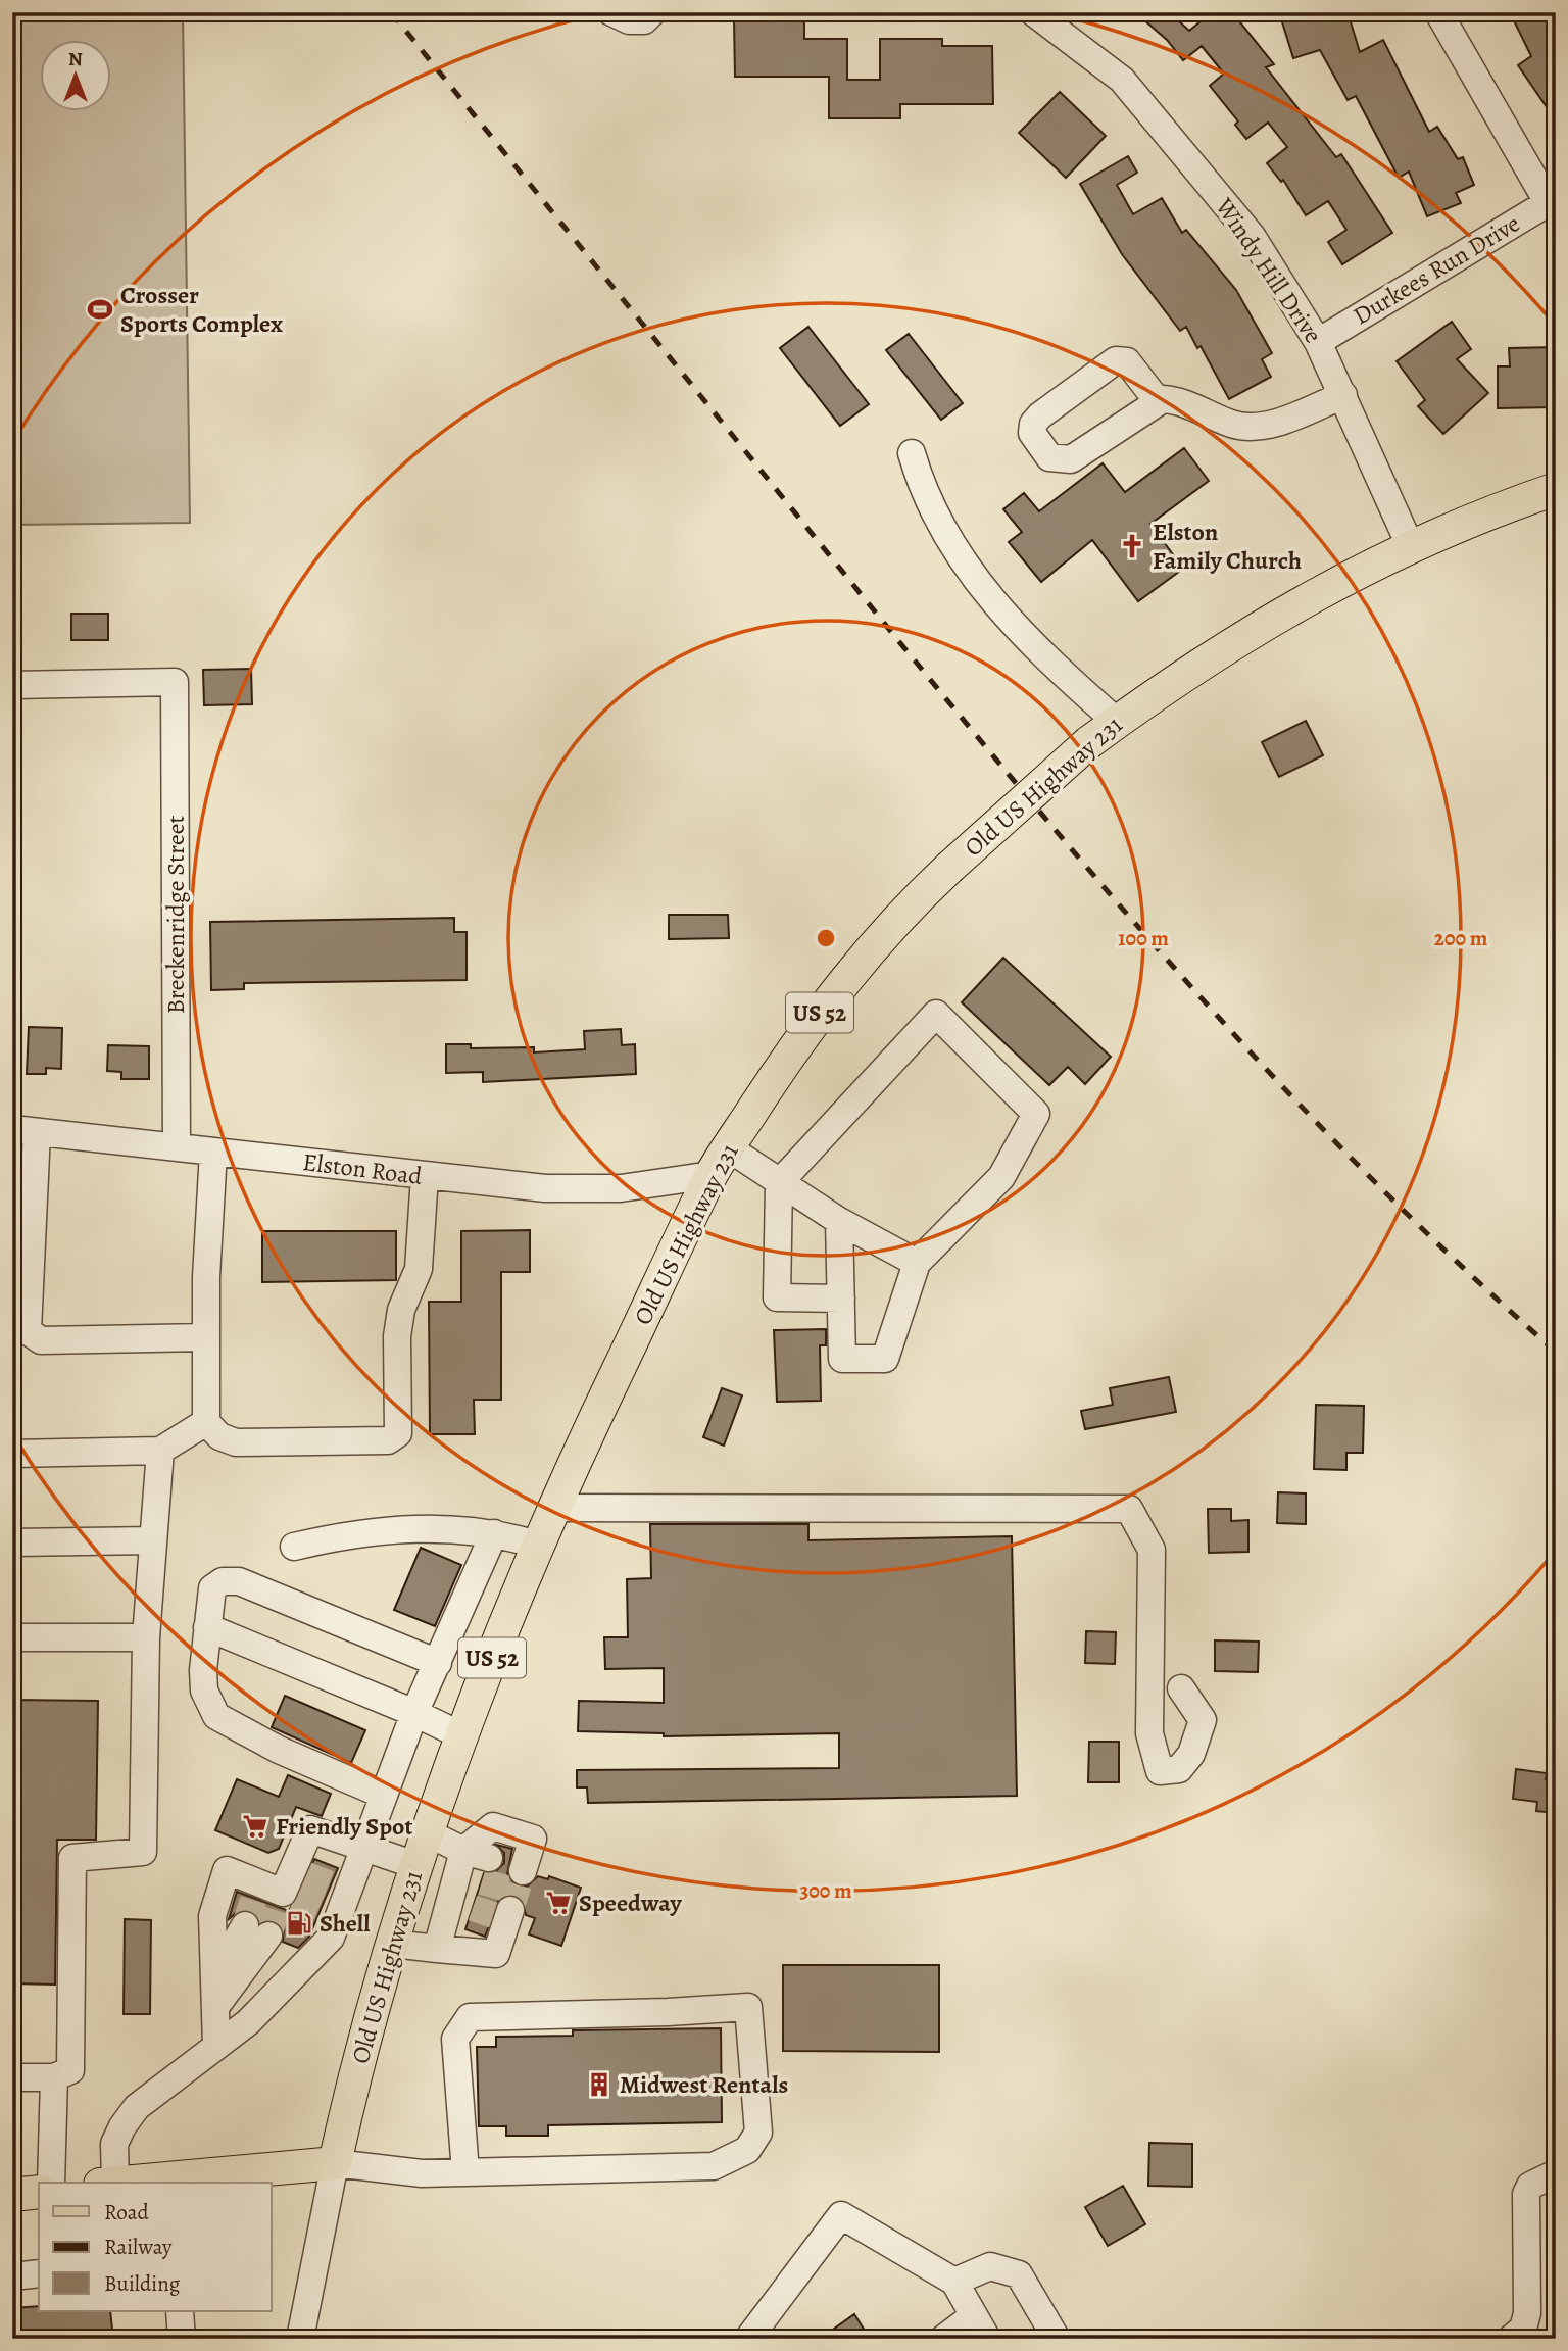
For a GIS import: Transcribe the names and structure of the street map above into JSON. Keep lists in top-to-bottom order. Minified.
{"streets":{"main road":["Old US Highway 231","US 52"],"street":["Durkees Run Drive","Windy Hill Drive","Breckenridge Street","Elston Road"]},"crossings":[["Durkees Run Drive","Windy Hill Drive"],["Windy Hill Drive","Old US Highway 231"],["Old US Highway 231","Elston Road"],["Breckenridge Street","Elston Road"]],"places":{"sports":["Crosser Sports Complex"],"church":["Elston Family Church"],"supermarket":["Friendly Spot","Speedway"],"fuel station":["Shell"],"building":["Midwest Rentals"]},"legend":["Road","Railway","Building"],"north":"top","rings":["100 m","200 m","300 m"]}
